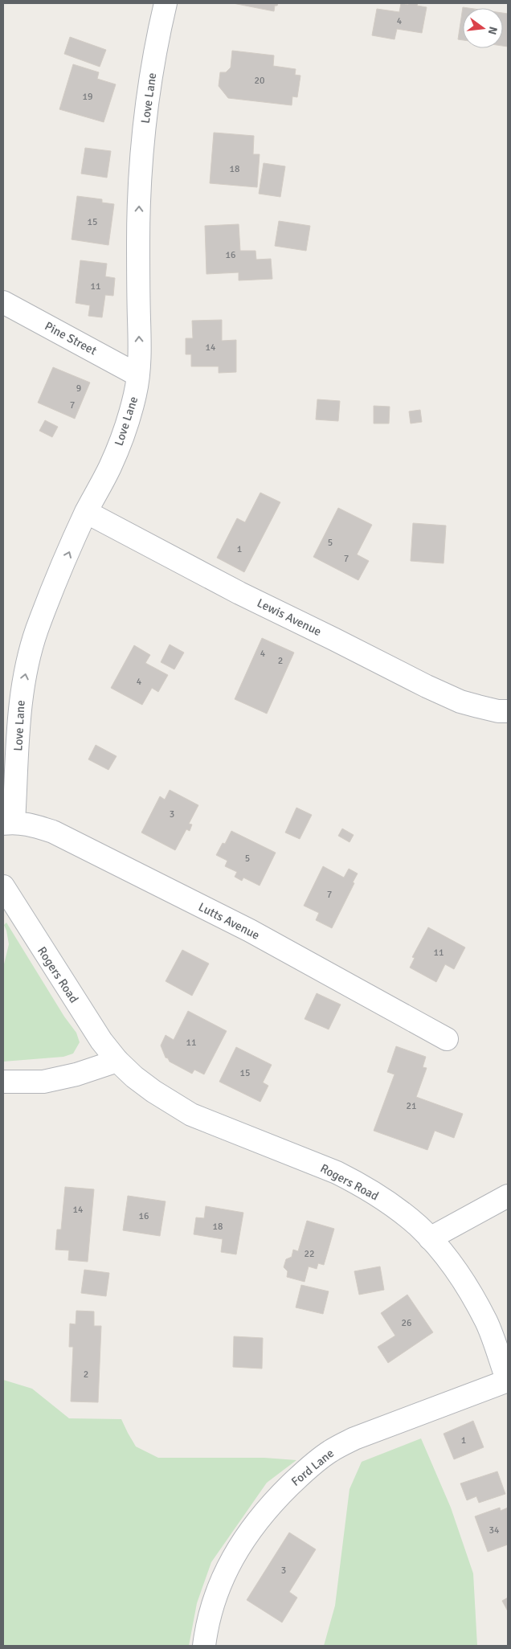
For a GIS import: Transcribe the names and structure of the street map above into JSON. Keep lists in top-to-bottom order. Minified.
{"streets":{"street":["Love Lane","Pine Street","Lewis Avenue","Lutts Avenue","Rogers Road","Ford Lane"]},"crossings":[["Love Lane","Pine Street"],["Love Lane","Lewis Avenue"],["Love Lane","Lutts Avenue"],["Rogers Road","Ford Lane"]],"one_way":["Love Lane"],"house_numbers":["4","20","19","18","15","16","11","14","9","7","5","1","7","4","2","4","3","5","7","11","11","15","21","14","16","18","22","26","2","1","34","3"],"north":"right"}
